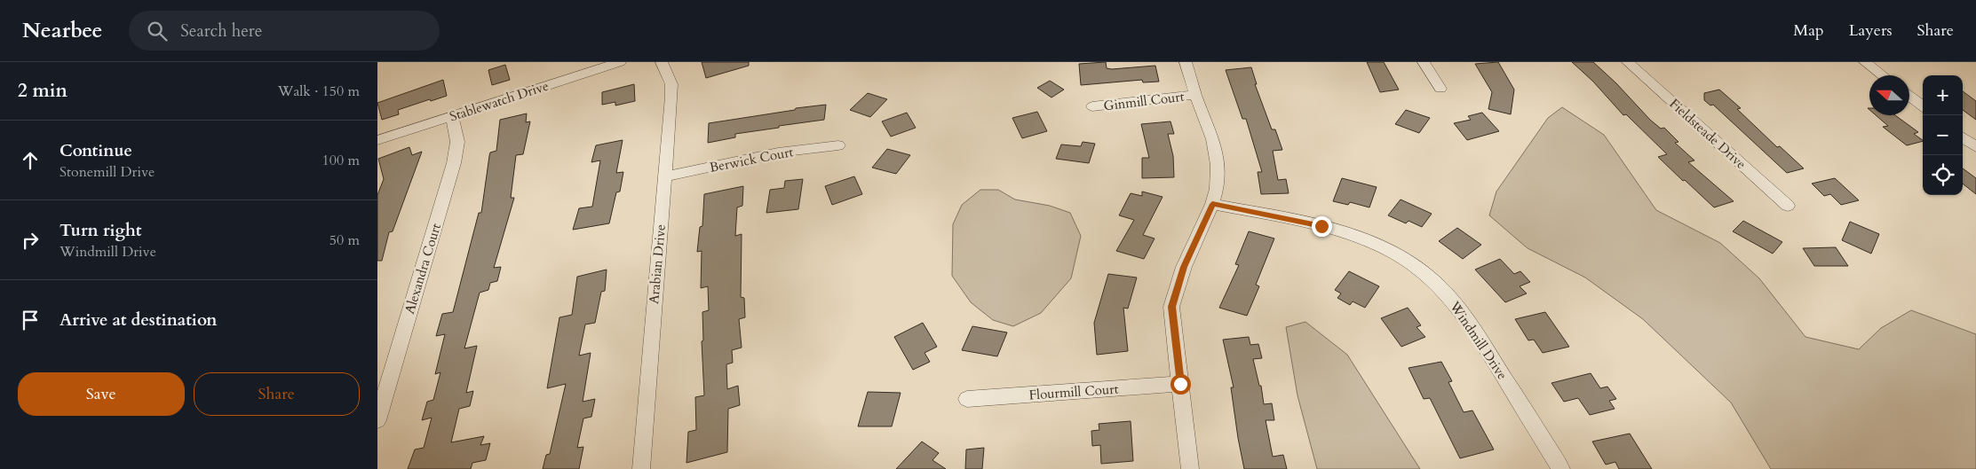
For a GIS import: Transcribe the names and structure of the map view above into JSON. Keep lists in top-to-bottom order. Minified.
{"streets":{"street":["Stablewatch Drive","Ginmill Court","Fieldsteade Drive","Berwick Court","Arabian Drive","Alexandra Court","Windmill Drive","Flourmill Court"]},"crossings":[["Stablewatch Drive","Alexandra Court"],["Berwick Court","Arabian Drive"]],"north":"left","page":{"header":"Nearbee","search":"Search here","nav":["Map","Layers","Share"],"heading":["2 min","Walk · 150 m"],"map_buttons":["+","−"],"list":[["Continue","Stonemill Drive","100 m"],["Turn right","Windmill Drive","50 m"],"Arrive at destination"],"buttons":["Save","Share"]}}
